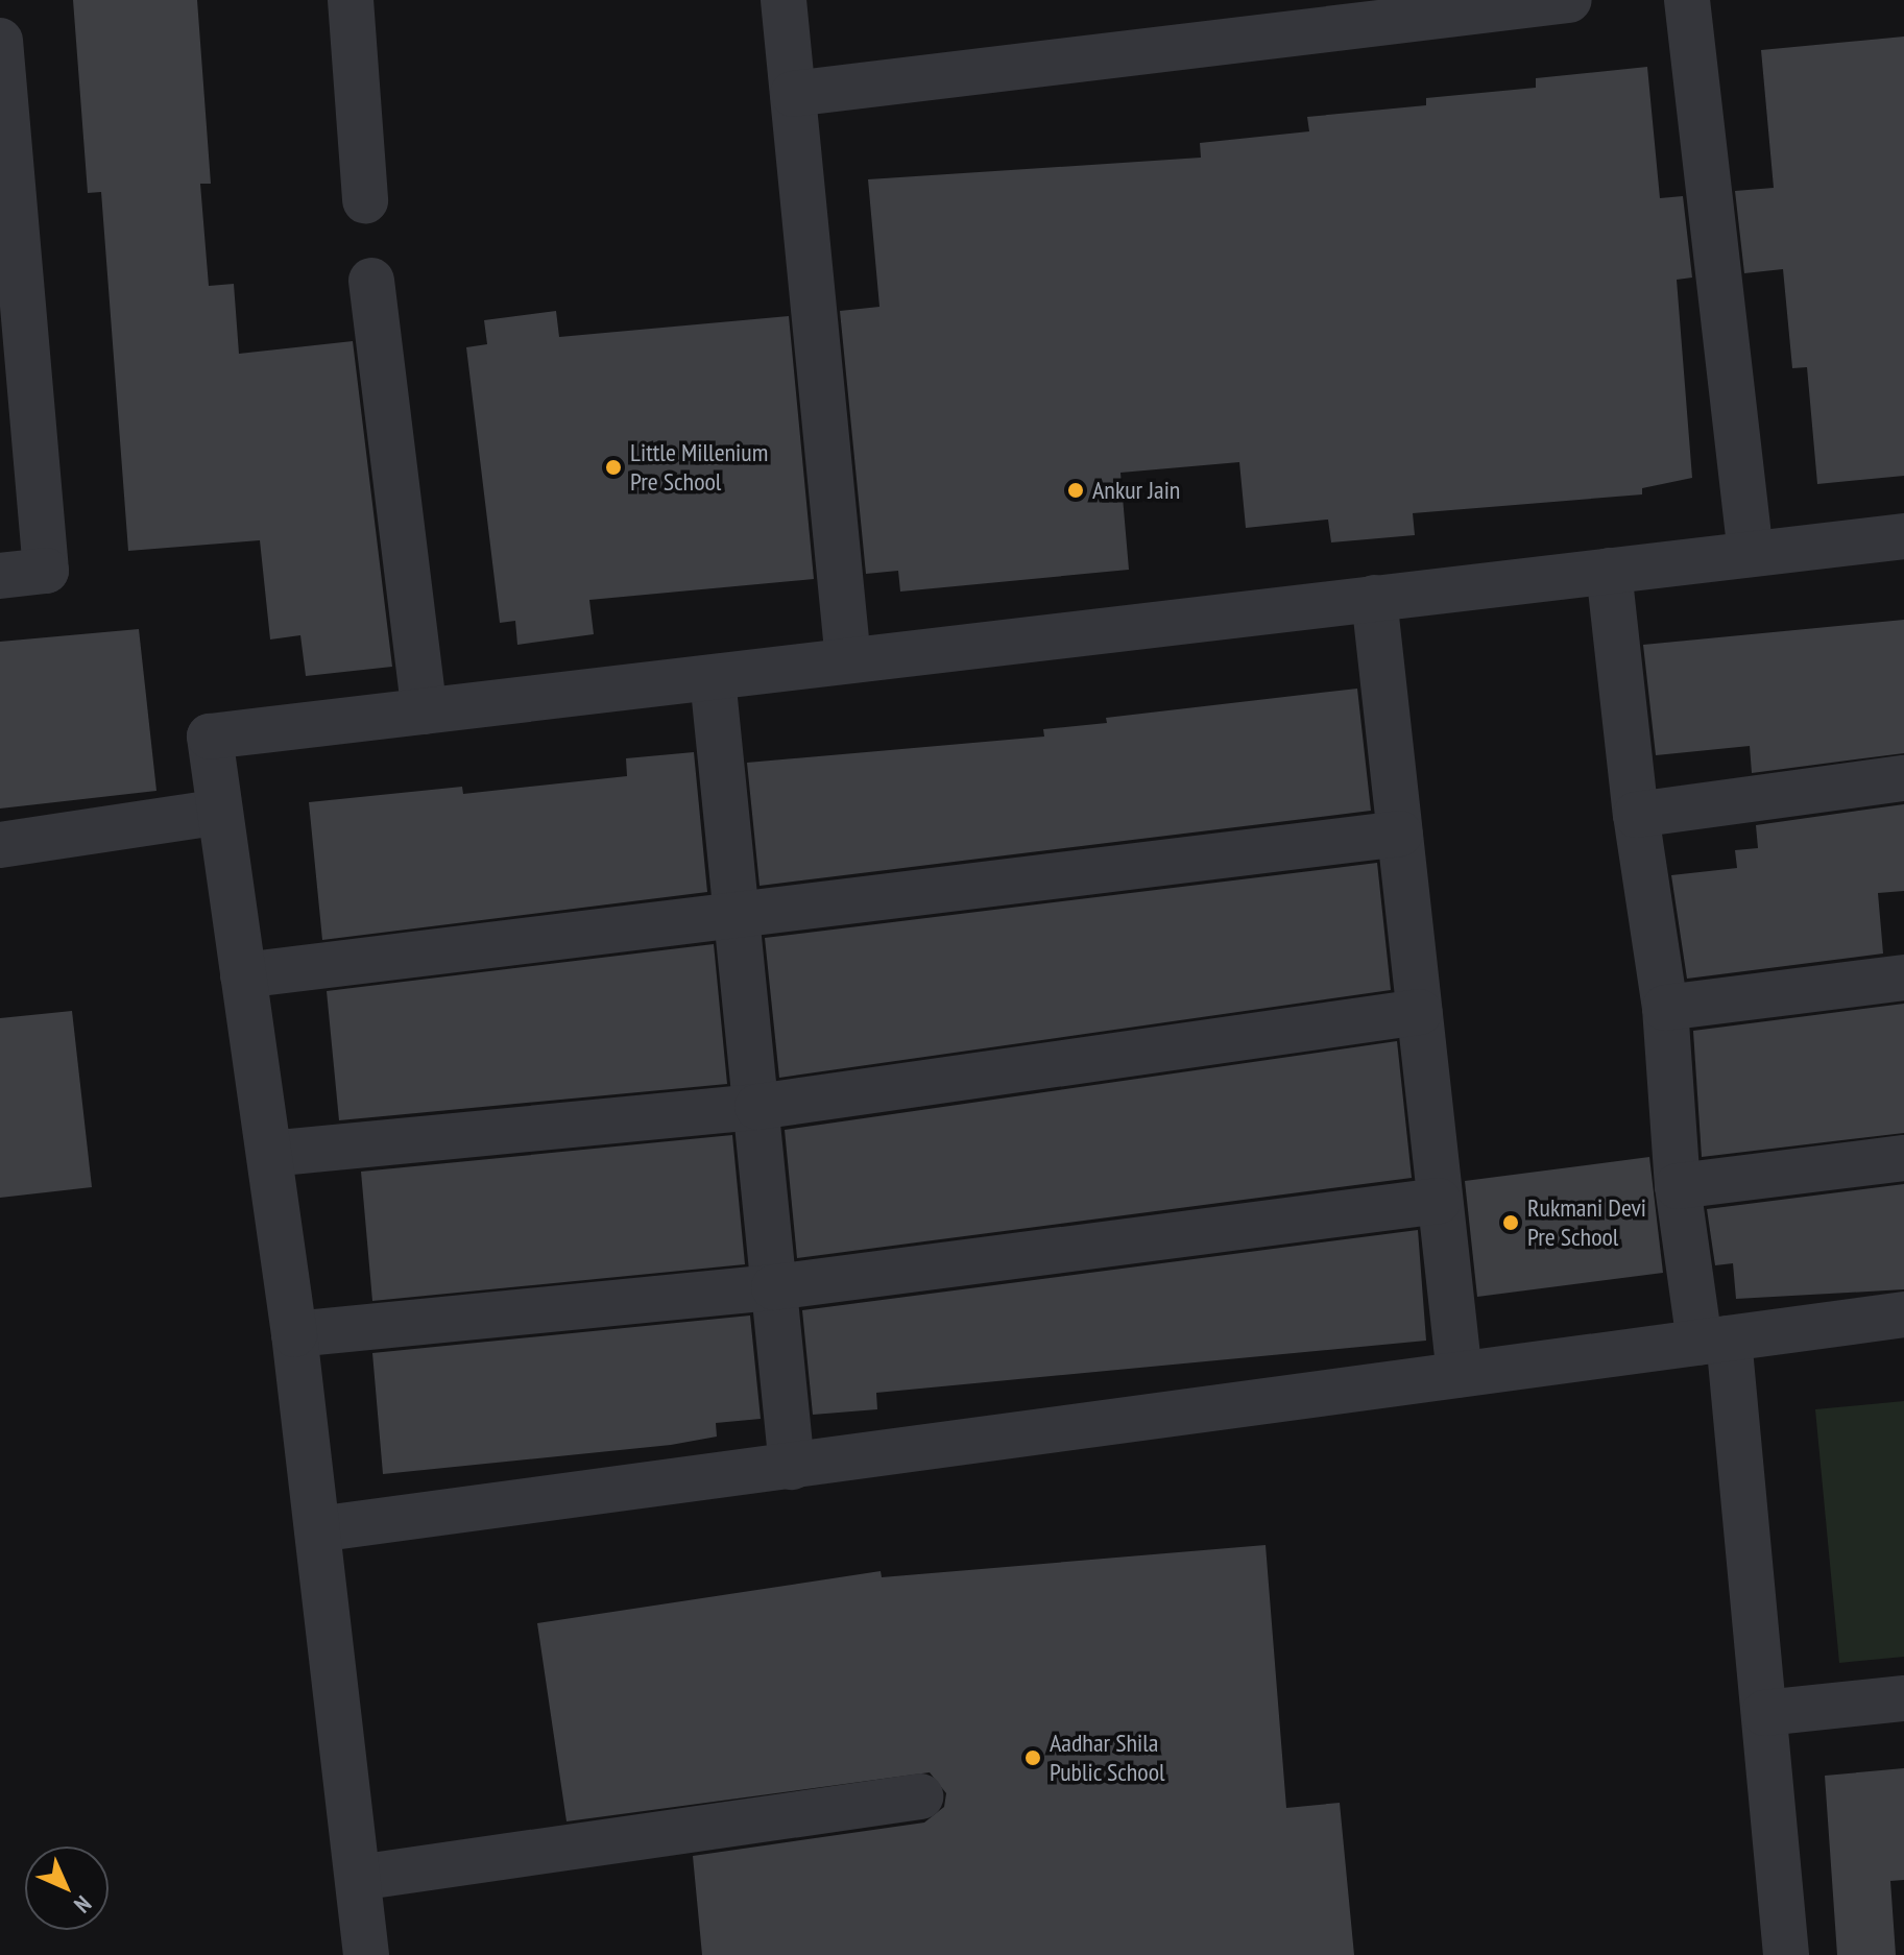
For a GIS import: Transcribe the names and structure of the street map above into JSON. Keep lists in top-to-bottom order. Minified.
{"places":["Little Millenium Pre School","Ankur Jain","Rukmani Devi Pre School","Aadhar Shila Public School"],"north":"bottom right"}
